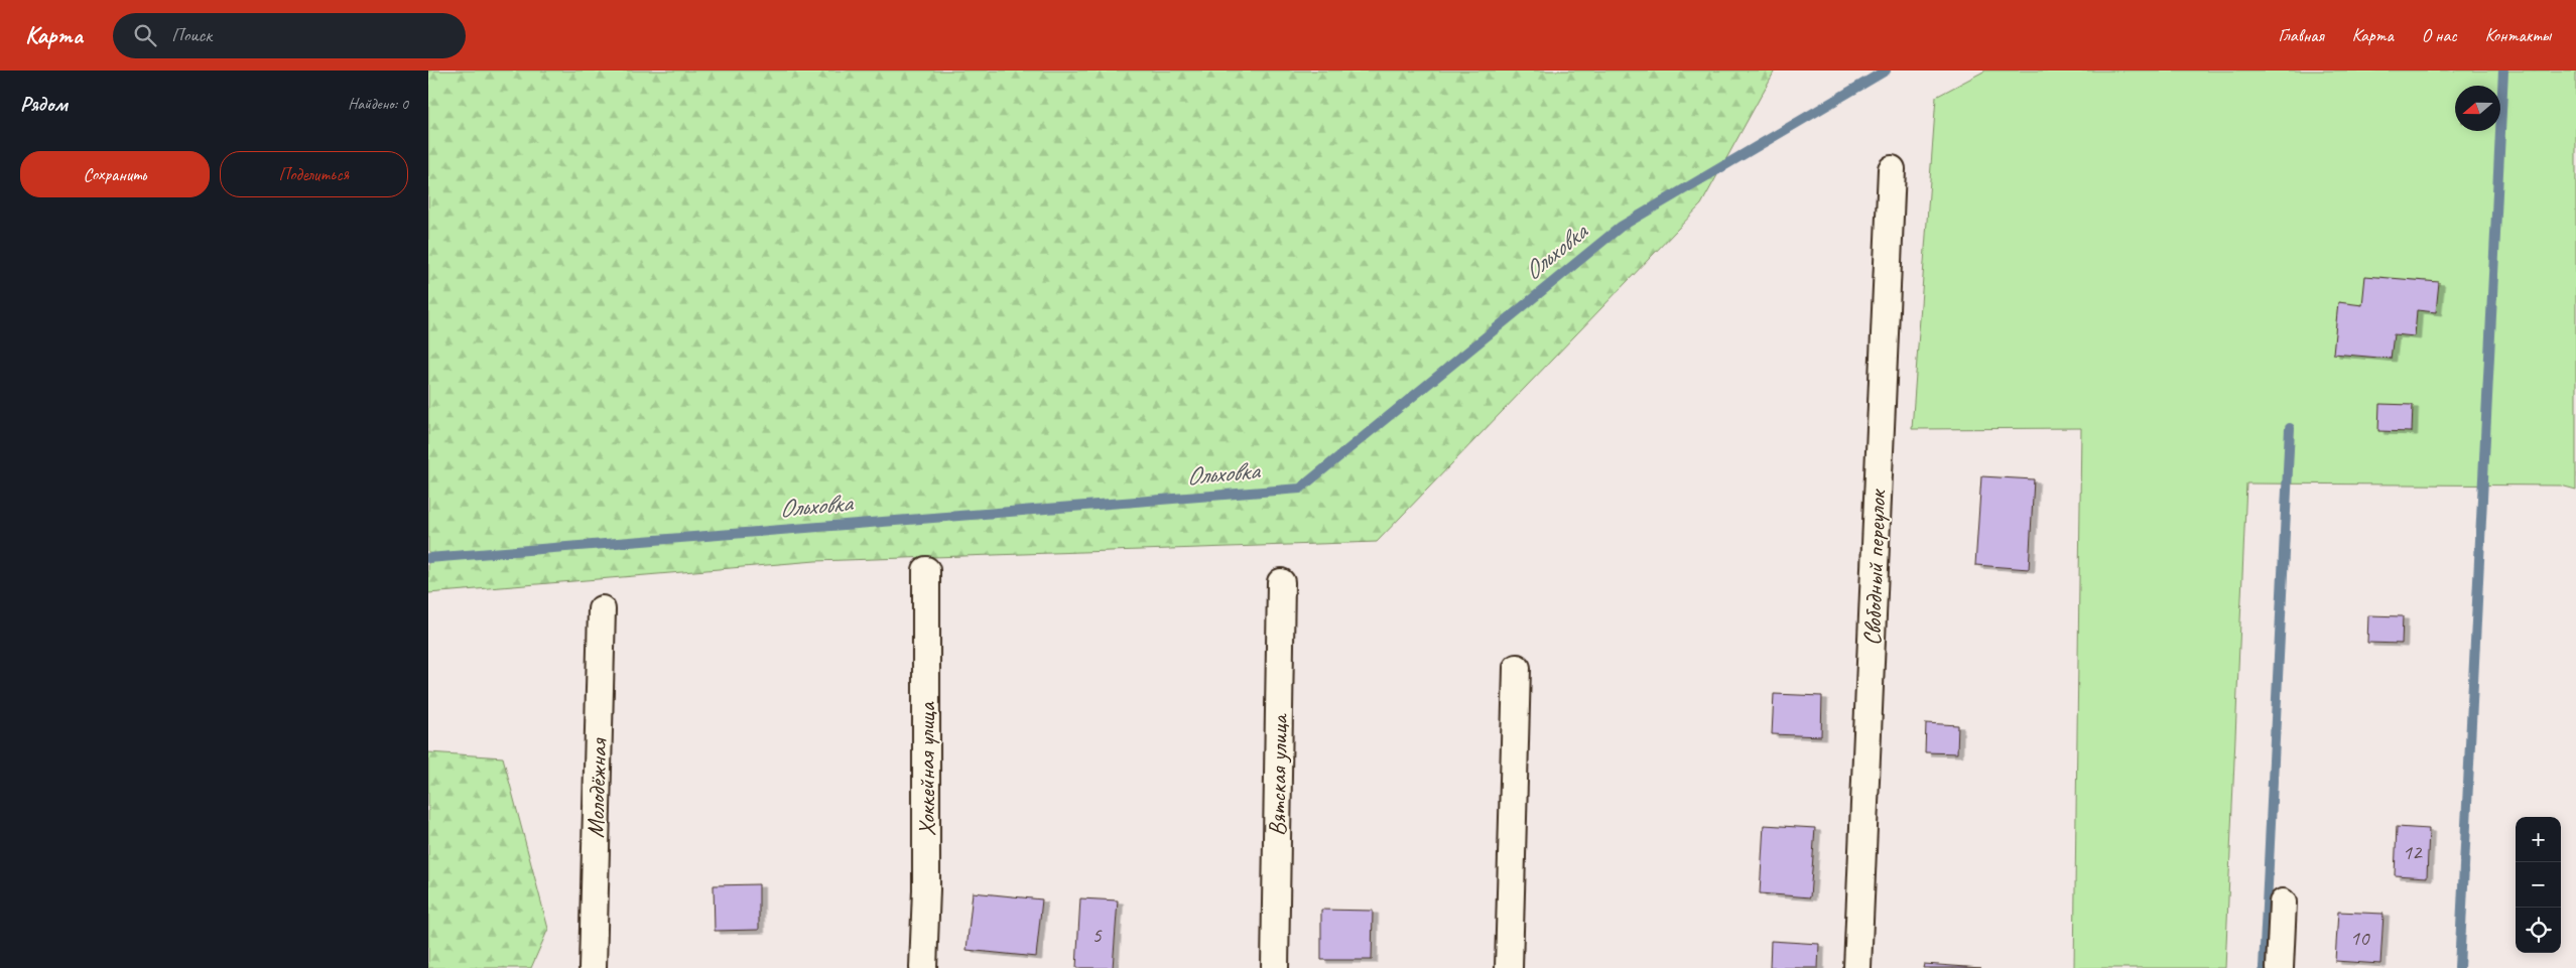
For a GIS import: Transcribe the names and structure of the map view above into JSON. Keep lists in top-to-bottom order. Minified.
{"streets":{"street":["Свободный переулок","Хоккейная улица","Вятская улица","Молодёжная"]},"water":["Ольховка"],"house_numbers":["12","5","10"],"north":"left","page":{"header":"Карта","search":"Поиск","nav":["Главная","Карта","О нас","Контакты"],"heading":["Рядом","Найдено: 0"],"buttons":["Сохранить","Поделиться"],"map_buttons":["+","−"]}}
